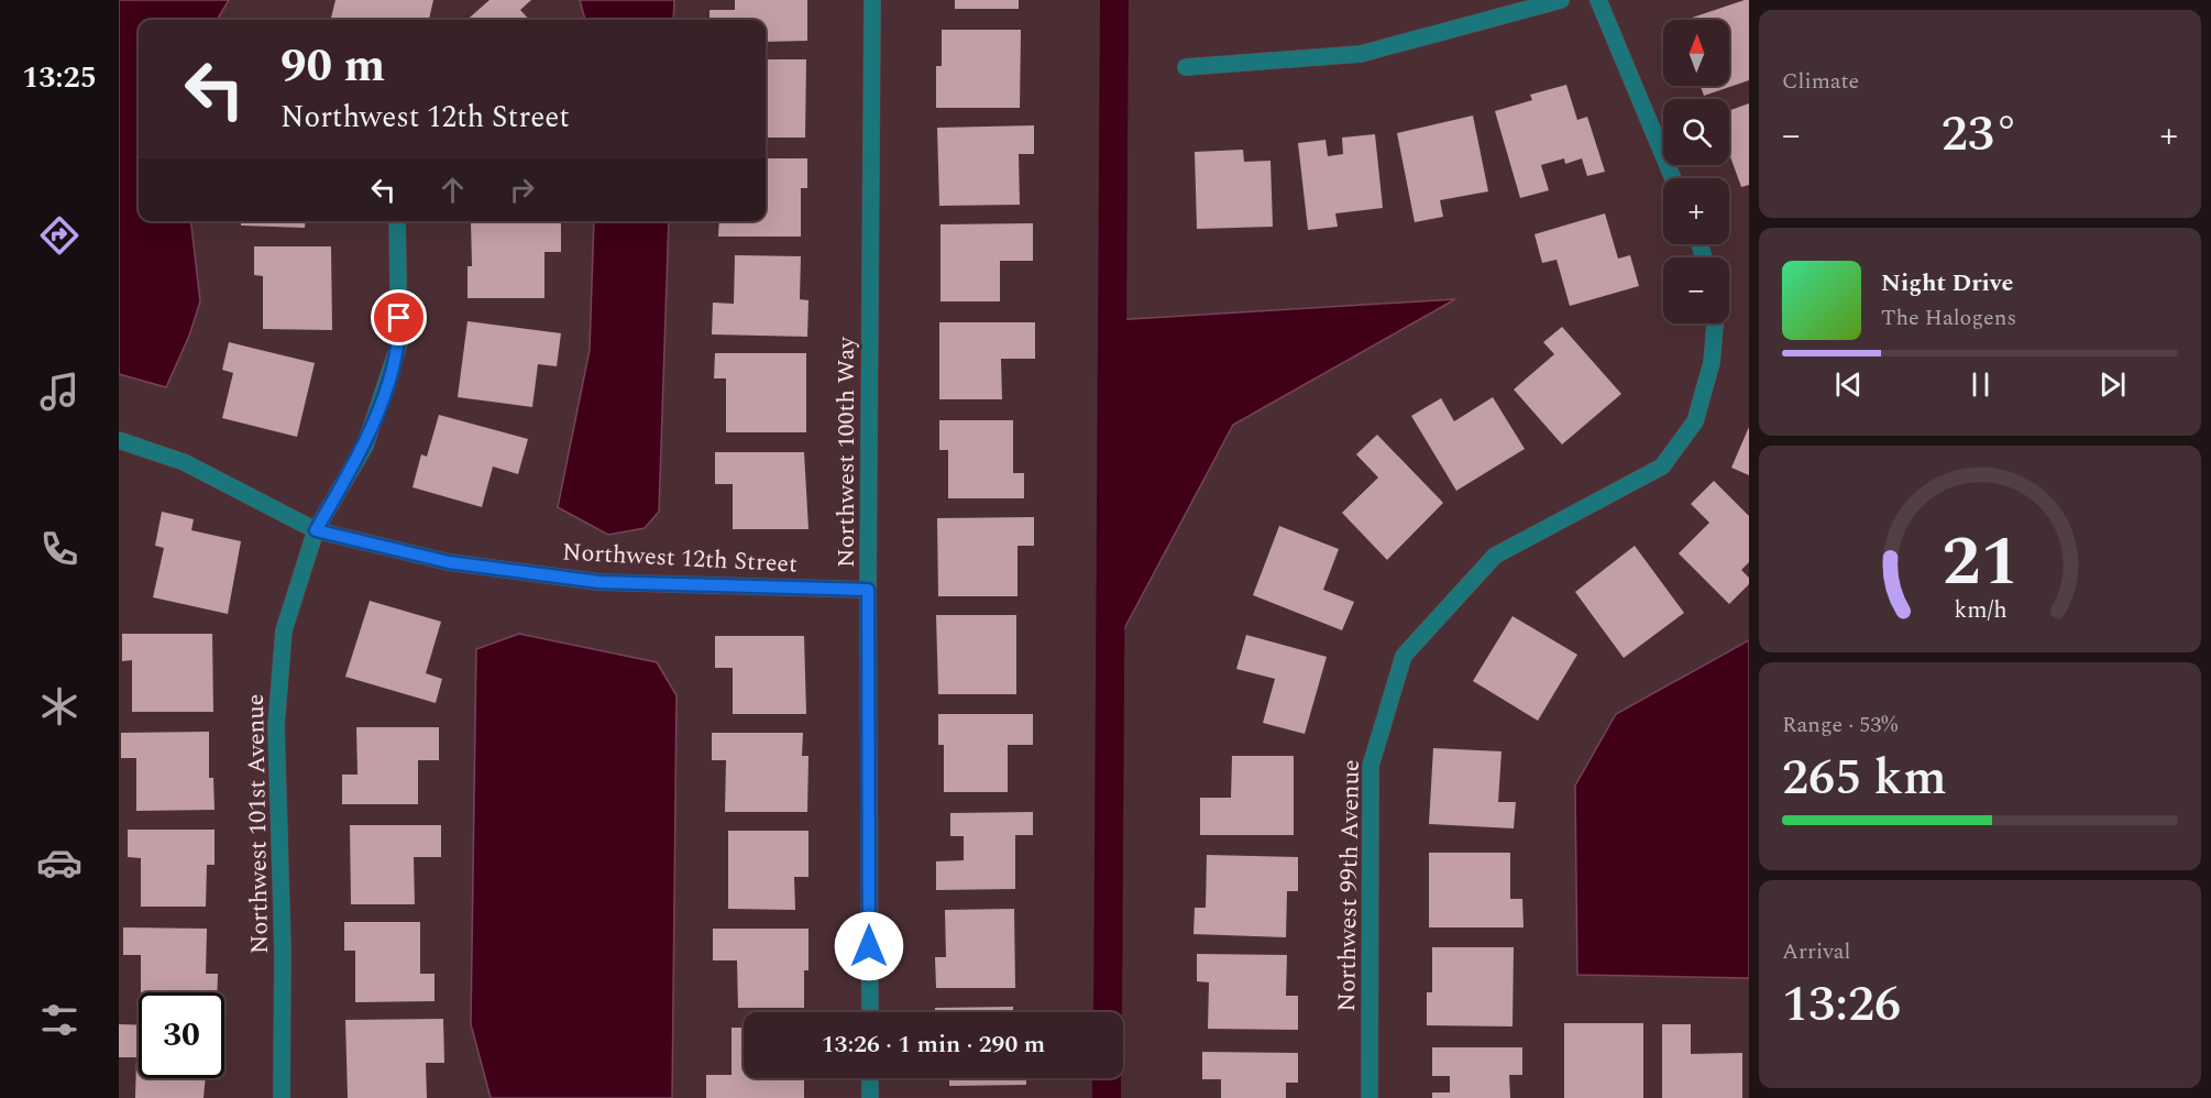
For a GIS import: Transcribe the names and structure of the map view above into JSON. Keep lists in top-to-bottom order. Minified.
{"streets":{"street":["Northwest 100th Way","Northwest 12th Street","Northwest 101st Avenue","Northwest 99th Avenue"]},"crossings":[["Northwest 100th Way","Northwest 12th Street"],["Northwest 12th Street","Northwest 101st Avenue"]],"north":"top","page":{"tabs":"13:25","tile":["Climate",["Range · 53%","265 km"],["Arrival","13:26"]],"map_buttons":["+","−"],"turn":["90 m","Northwest 12th Street"],"heat":["−","23°","+"],"song":["Night Drive","The Halogens"],"limit":"30","trip":"13:26 · 1 min · 290 m","gauge":["21","km/h"]}}
